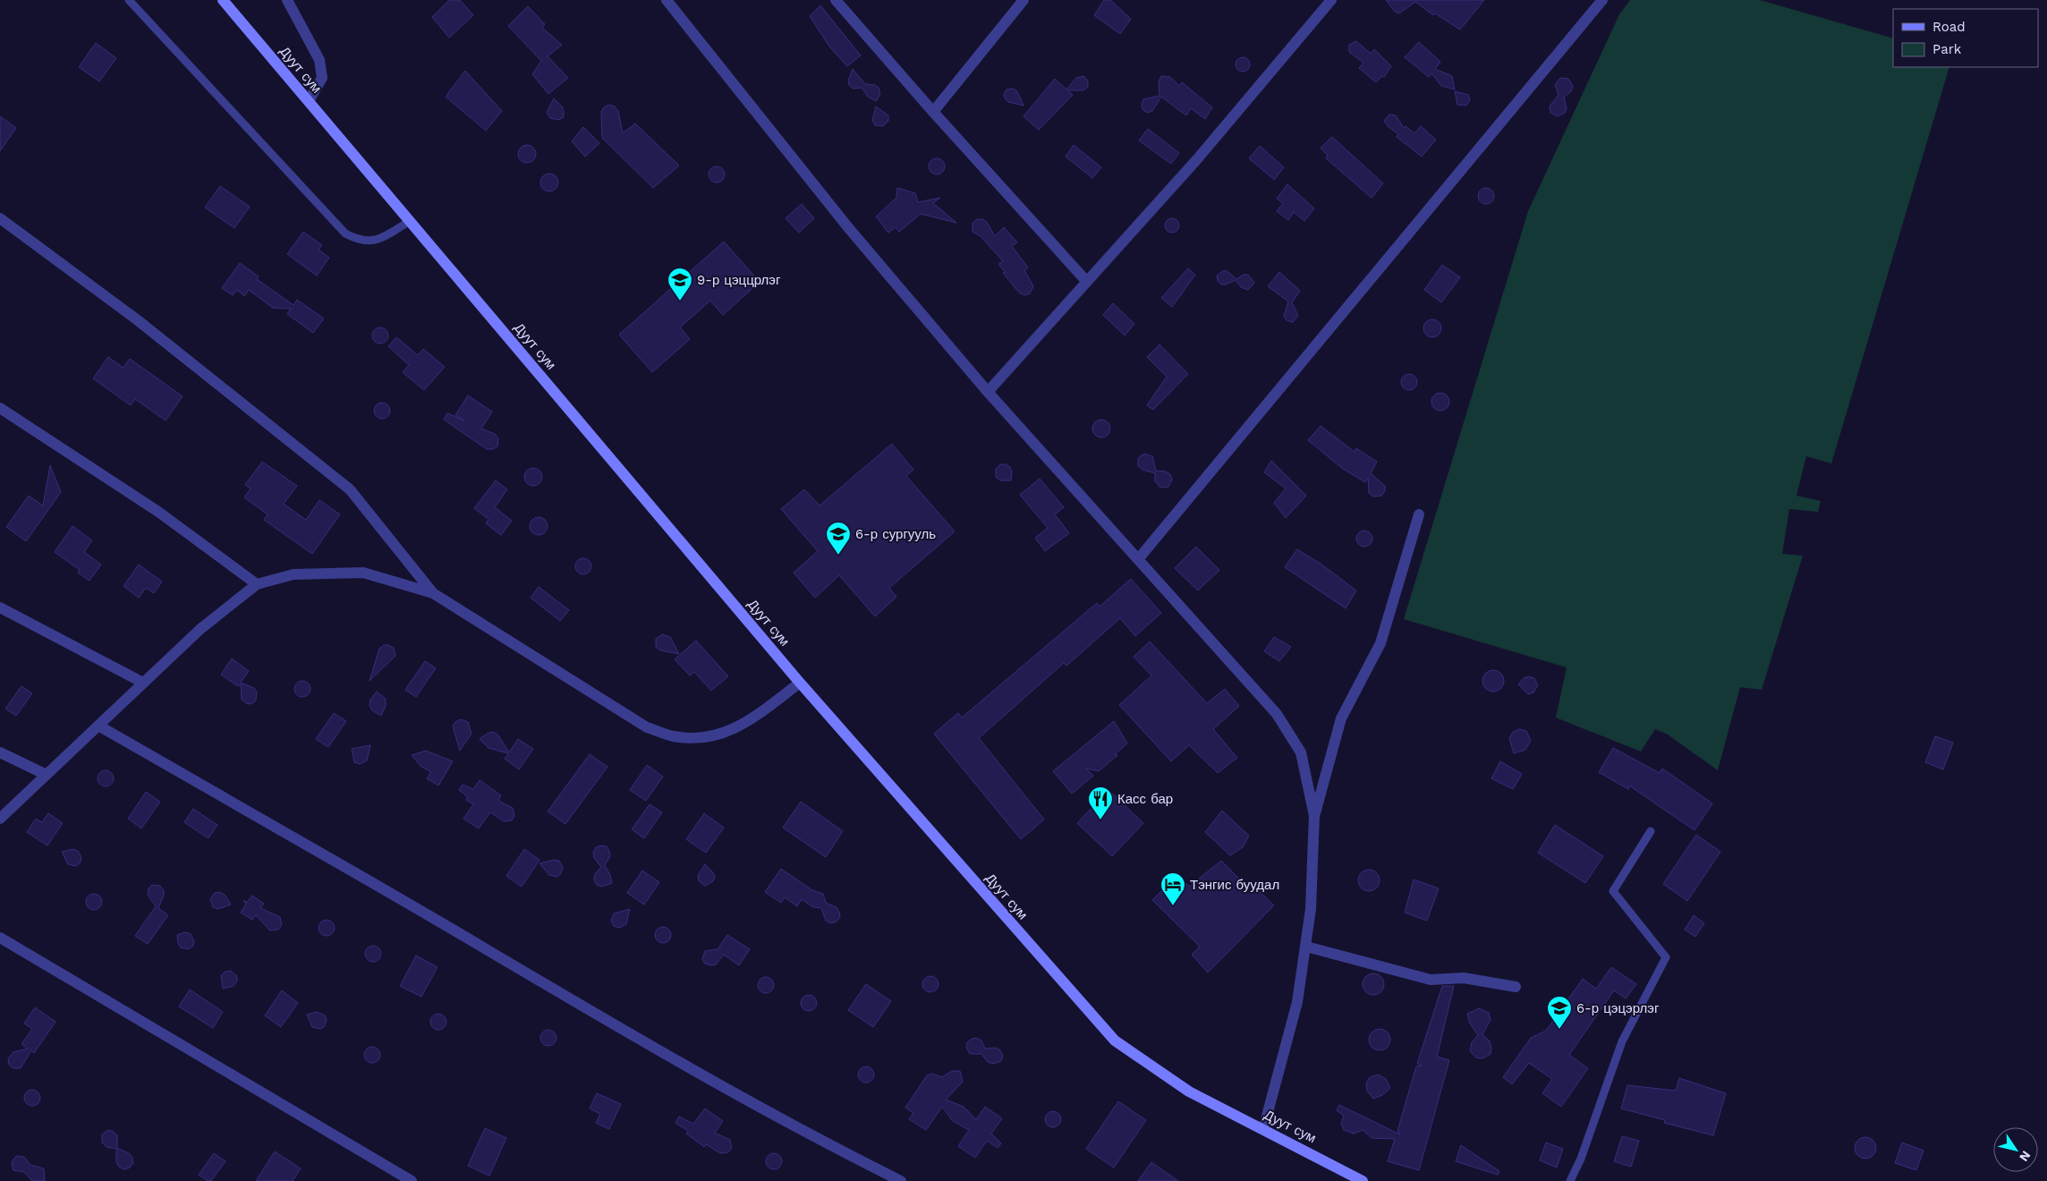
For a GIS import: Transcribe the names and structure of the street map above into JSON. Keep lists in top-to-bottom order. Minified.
{"streets":{"main road":["Дуут сум"]},"places":{"school or university":["9-р цэццрлэг","6-р сургууль","6-р цэцэрлэг"],"restaurant":["Касс бар"],"hotel":["Тэнгис буудал"]},"legend":["Road","Park"],"north":"bottom right"}
